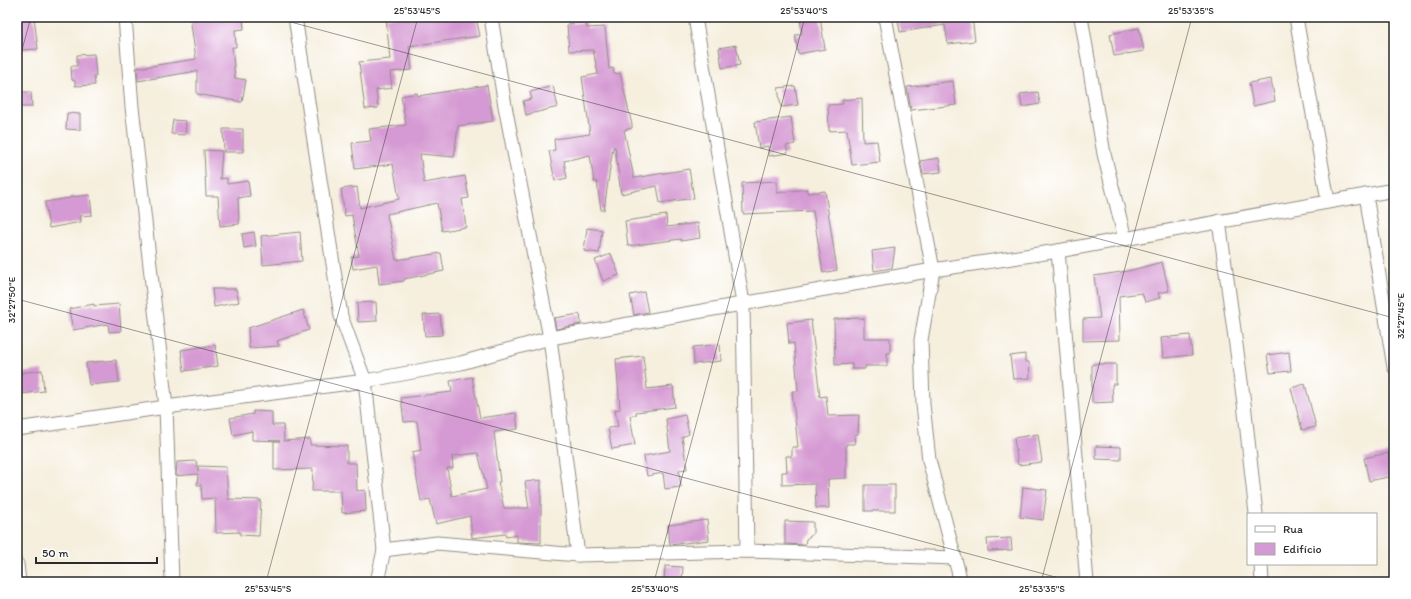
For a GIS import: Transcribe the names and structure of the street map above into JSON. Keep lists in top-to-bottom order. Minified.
{"legend":["Rua","Edifício"],"scale_bar":"50 m","coordinates":["25°53'45\"S","25°53'40\"S","25°53'35\"S","32°27'50\"E","32°27'45\"E"]}
